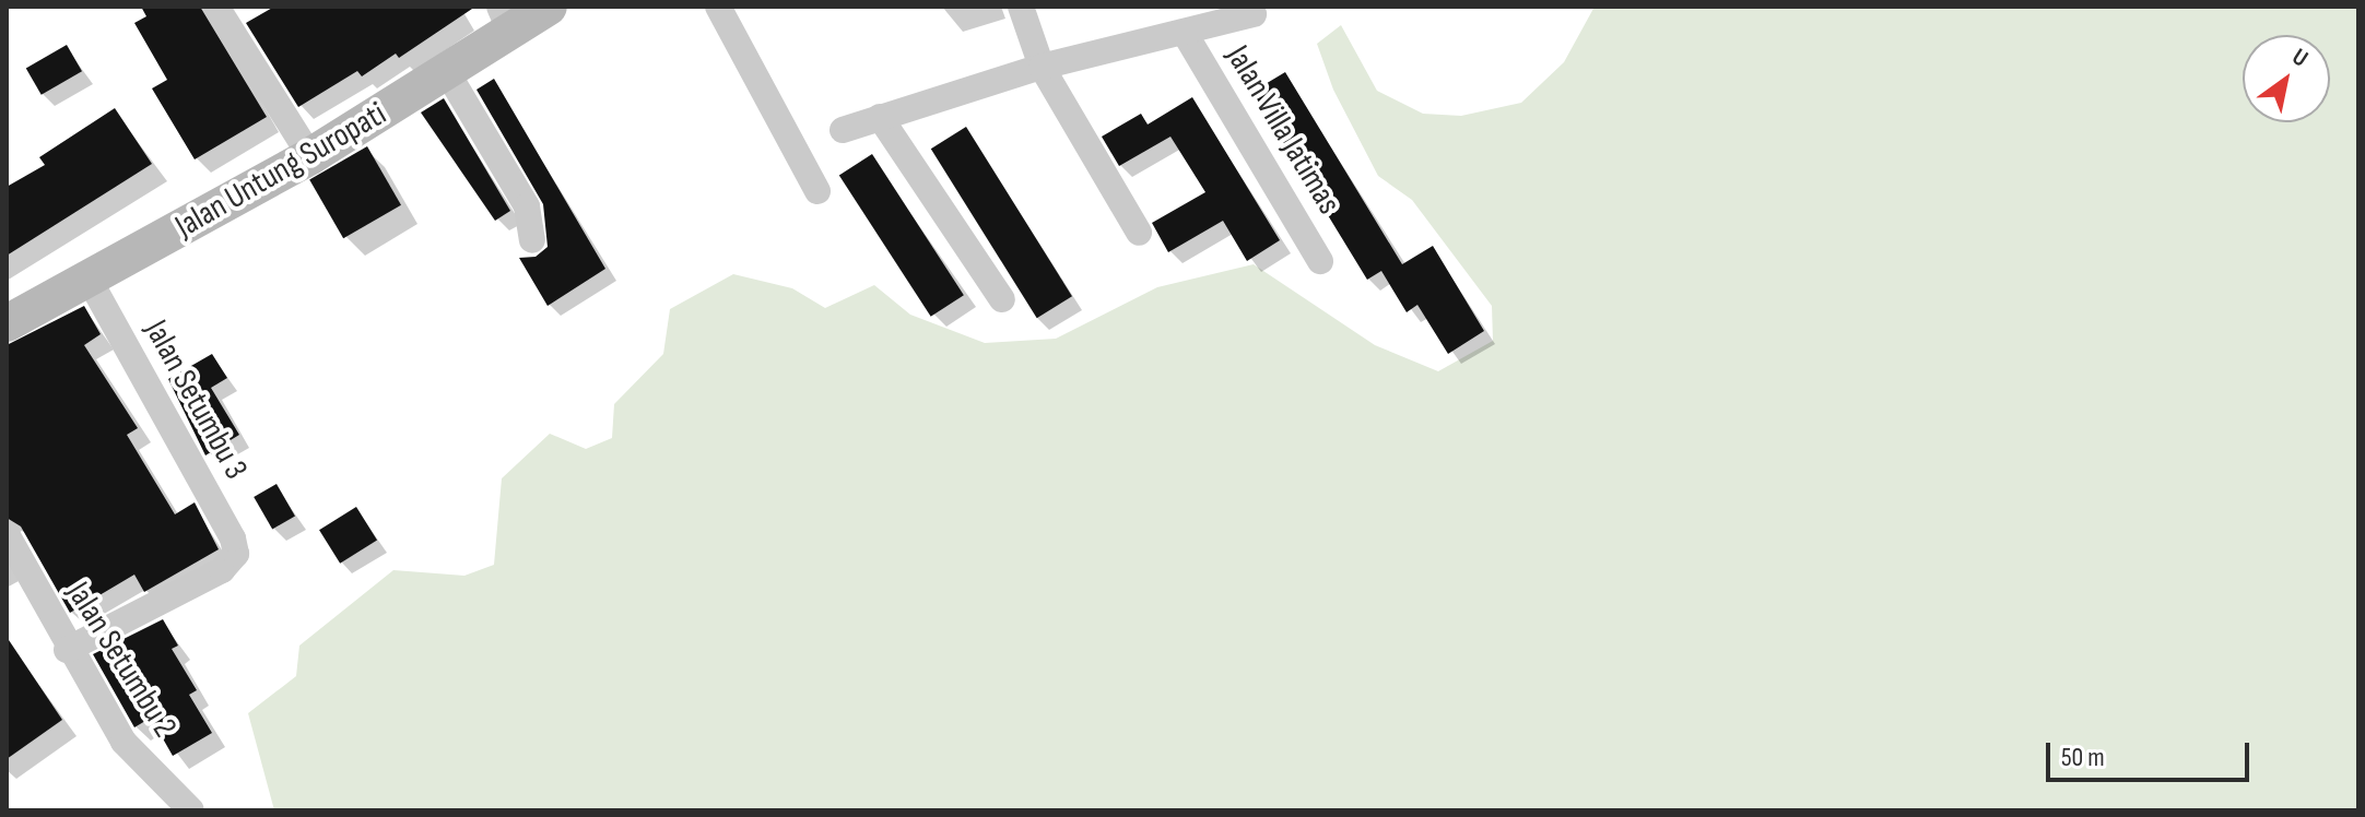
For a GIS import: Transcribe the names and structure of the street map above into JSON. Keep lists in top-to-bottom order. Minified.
{"streets":{"main road":["Jalan Untung Suropati"],"street":["Jalan Villa Jatimas","Jalan Setumbu 3","Jalan Setumbu 2"]},"crossings":[["Jalan Untung Suropati","Jalan Setumbu 3"],["Jalan Setumbu 3","Jalan Setumbu 2"]],"scale_bar":"50 m","north":"top right"}
